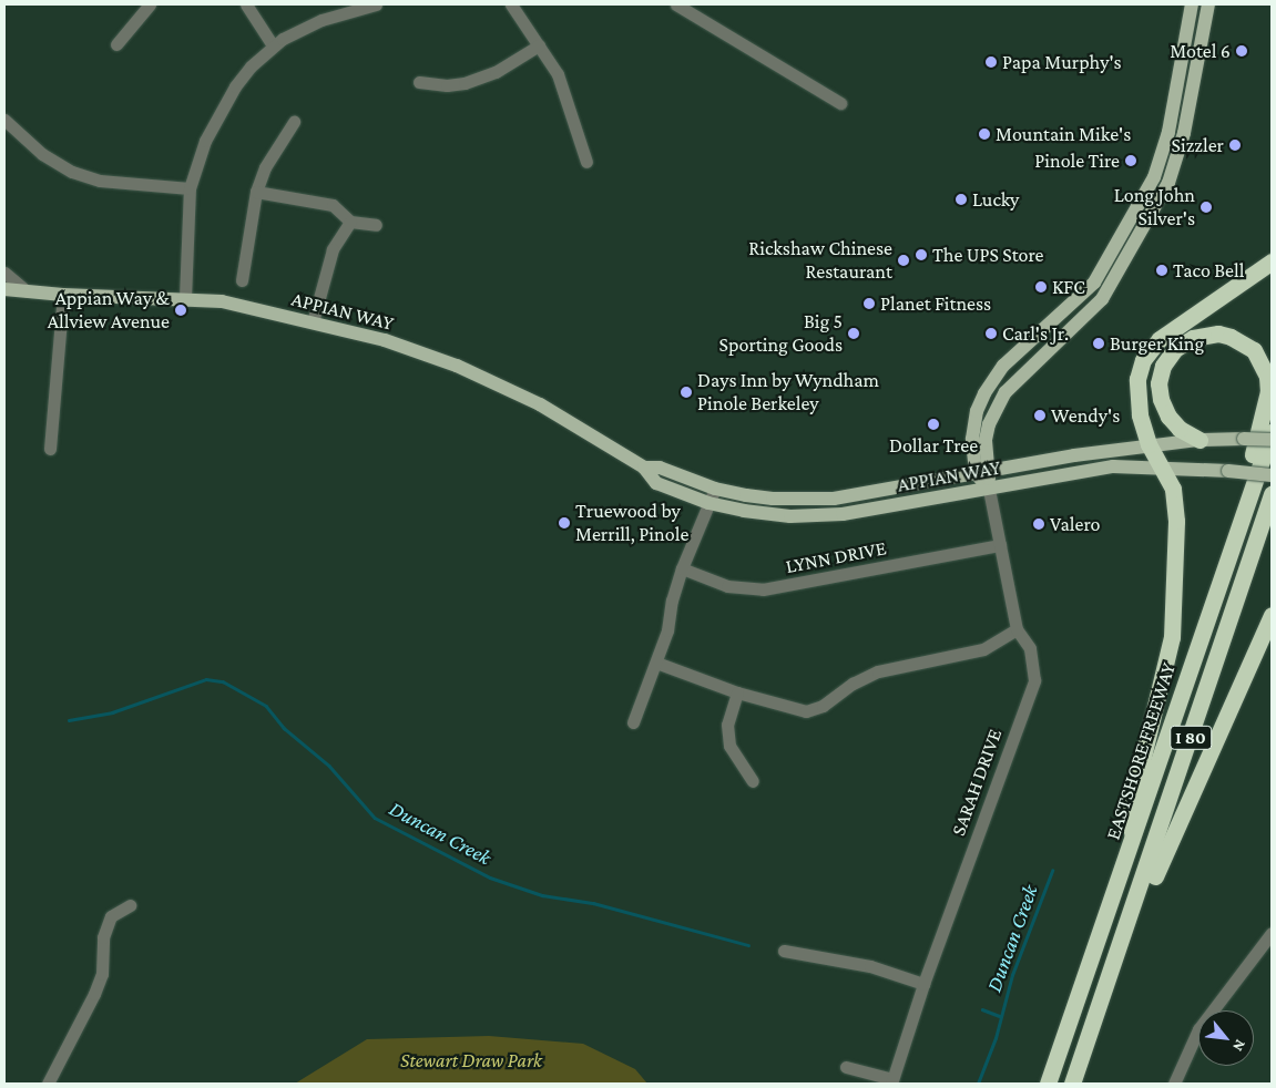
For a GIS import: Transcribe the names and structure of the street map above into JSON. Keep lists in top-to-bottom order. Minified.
{"streets":{"highway":["I 80","EASTSHORE FREEWAY"],"main road":["APPIAN WAY"],"street":["LYNN DRIVE","SARAH DRIVE"]},"crossings":[["APPIAN WAY","SARAH DRIVE"],["LYNN DRIVE","SARAH DRIVE"]],"water":["Duncan Creek"],"parks":["Stewart Draw Park"],"places":["Motel 6","Papa Murphy's","Mountain Mike's","Sizzler","Pinole Tire","Lucky","Long John Silver's","The UPS Store","Rickshaw Chinese Restaurant","Taco Bell","KFC","Planet Fitness","Appian Way & Allview Avenue","Big 5 Sporting Goods","Carl's Jr.","Burger King","Days Inn by Wyndham Pinole Berkeley","Wendy's","Dollar Tree","Truewood by Merrill, Pinole","Valero"],"north":"bottom right"}
